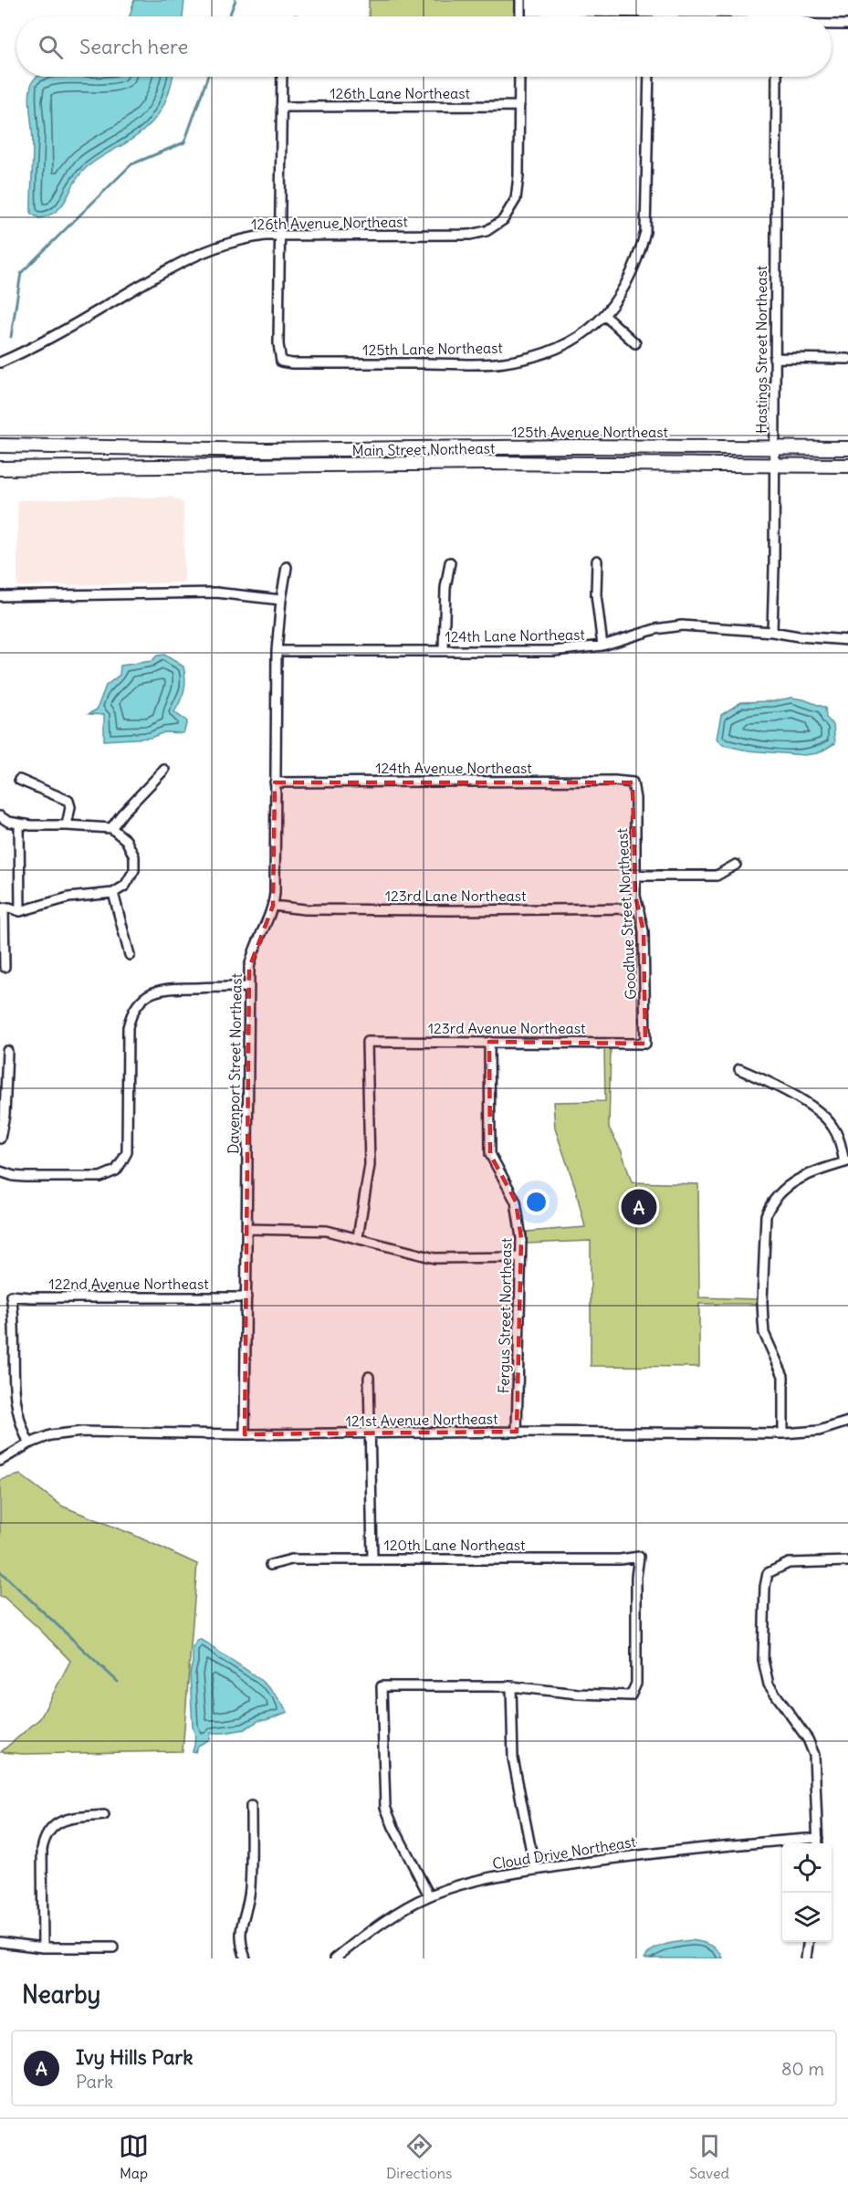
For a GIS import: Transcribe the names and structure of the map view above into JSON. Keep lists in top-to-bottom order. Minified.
{"streets":{"main road":["125th Avenue Northeast","Main Street Northeast"],"street":["126th Lane Northeast","126th Avenue Northeast","125th Lane Northeast","Hastings Street Northeast","124th Lane Northeast","124th Avenue Northeast","123rd Lane Northeast","Goodhue Street Northeast","123rd Avenue Northeast","Davenport Street Northeast","122nd Avenue Northeast","Fergus Street Northeast","121st Avenue Northeast","120th Lane Northeast","Cloud Drive Northeast"]},"crossings":[["126th Lane Northeast","126th Avenue Northeast"],["126th Avenue Northeast","125th Lane Northeast"],["Hastings Street Northeast","125th Avenue Northeast"],["Hastings Street Northeast","Main Street Northeast"],["Hastings Street Northeast","124th Lane Northeast"],["124th Lane Northeast","Davenport Street Northeast"],["124th Avenue Northeast","Goodhue Street Northeast"],["124th Avenue Northeast","Davenport Street Northeast"],["123rd Lane Northeast","Goodhue Street Northeast"],["123rd Lane Northeast","Davenport Street Northeast"],["Goodhue Street Northeast","123rd Avenue Northeast"],["123rd Avenue Northeast","Fergus Street Northeast"],["Davenport Street Northeast","122nd Avenue Northeast"],["Davenport Street Northeast","121st Avenue Northeast"],["122nd Avenue Northeast","121st Avenue Northeast"],["Fergus Street Northeast","121st Avenue Northeast"]],"page":{"search":"Search here","pins":"A","heading":"Nearby","list":[{"mark":"A","name":"Ivy Hills Park","note":"Park","value":"80 m"}],"nav":["Map","Directions","Saved"]}}
